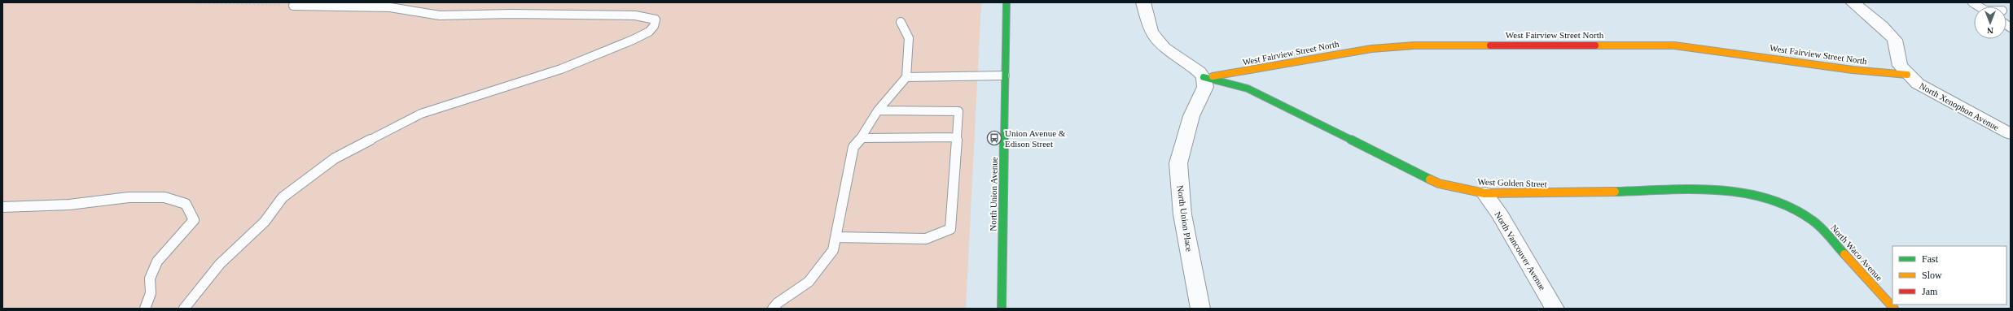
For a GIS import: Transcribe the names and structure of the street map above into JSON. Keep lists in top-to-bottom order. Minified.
{"streets":{"street":["West Fairview Street North","North Xenophon Avenue","West Golden Street","North Union Avenue","North Union Place","North Vancouver Avenue","North Waco Avenue"]},"crossings":[["West Fairview Street North","North Xenophon Avenue"],["West Fairview Street North","West Golden Street"],["West Fairview Street North","North Union Place"],["West Golden Street","North Union Place"],["West Golden Street","North Vancouver Avenue"],["West Golden Street","North Waco Avenue"]],"places":{"bus stop":["Union Avenue & Edison Street"]},"legend":["Fast","Slow","Jam"],"north":"bottom"}
